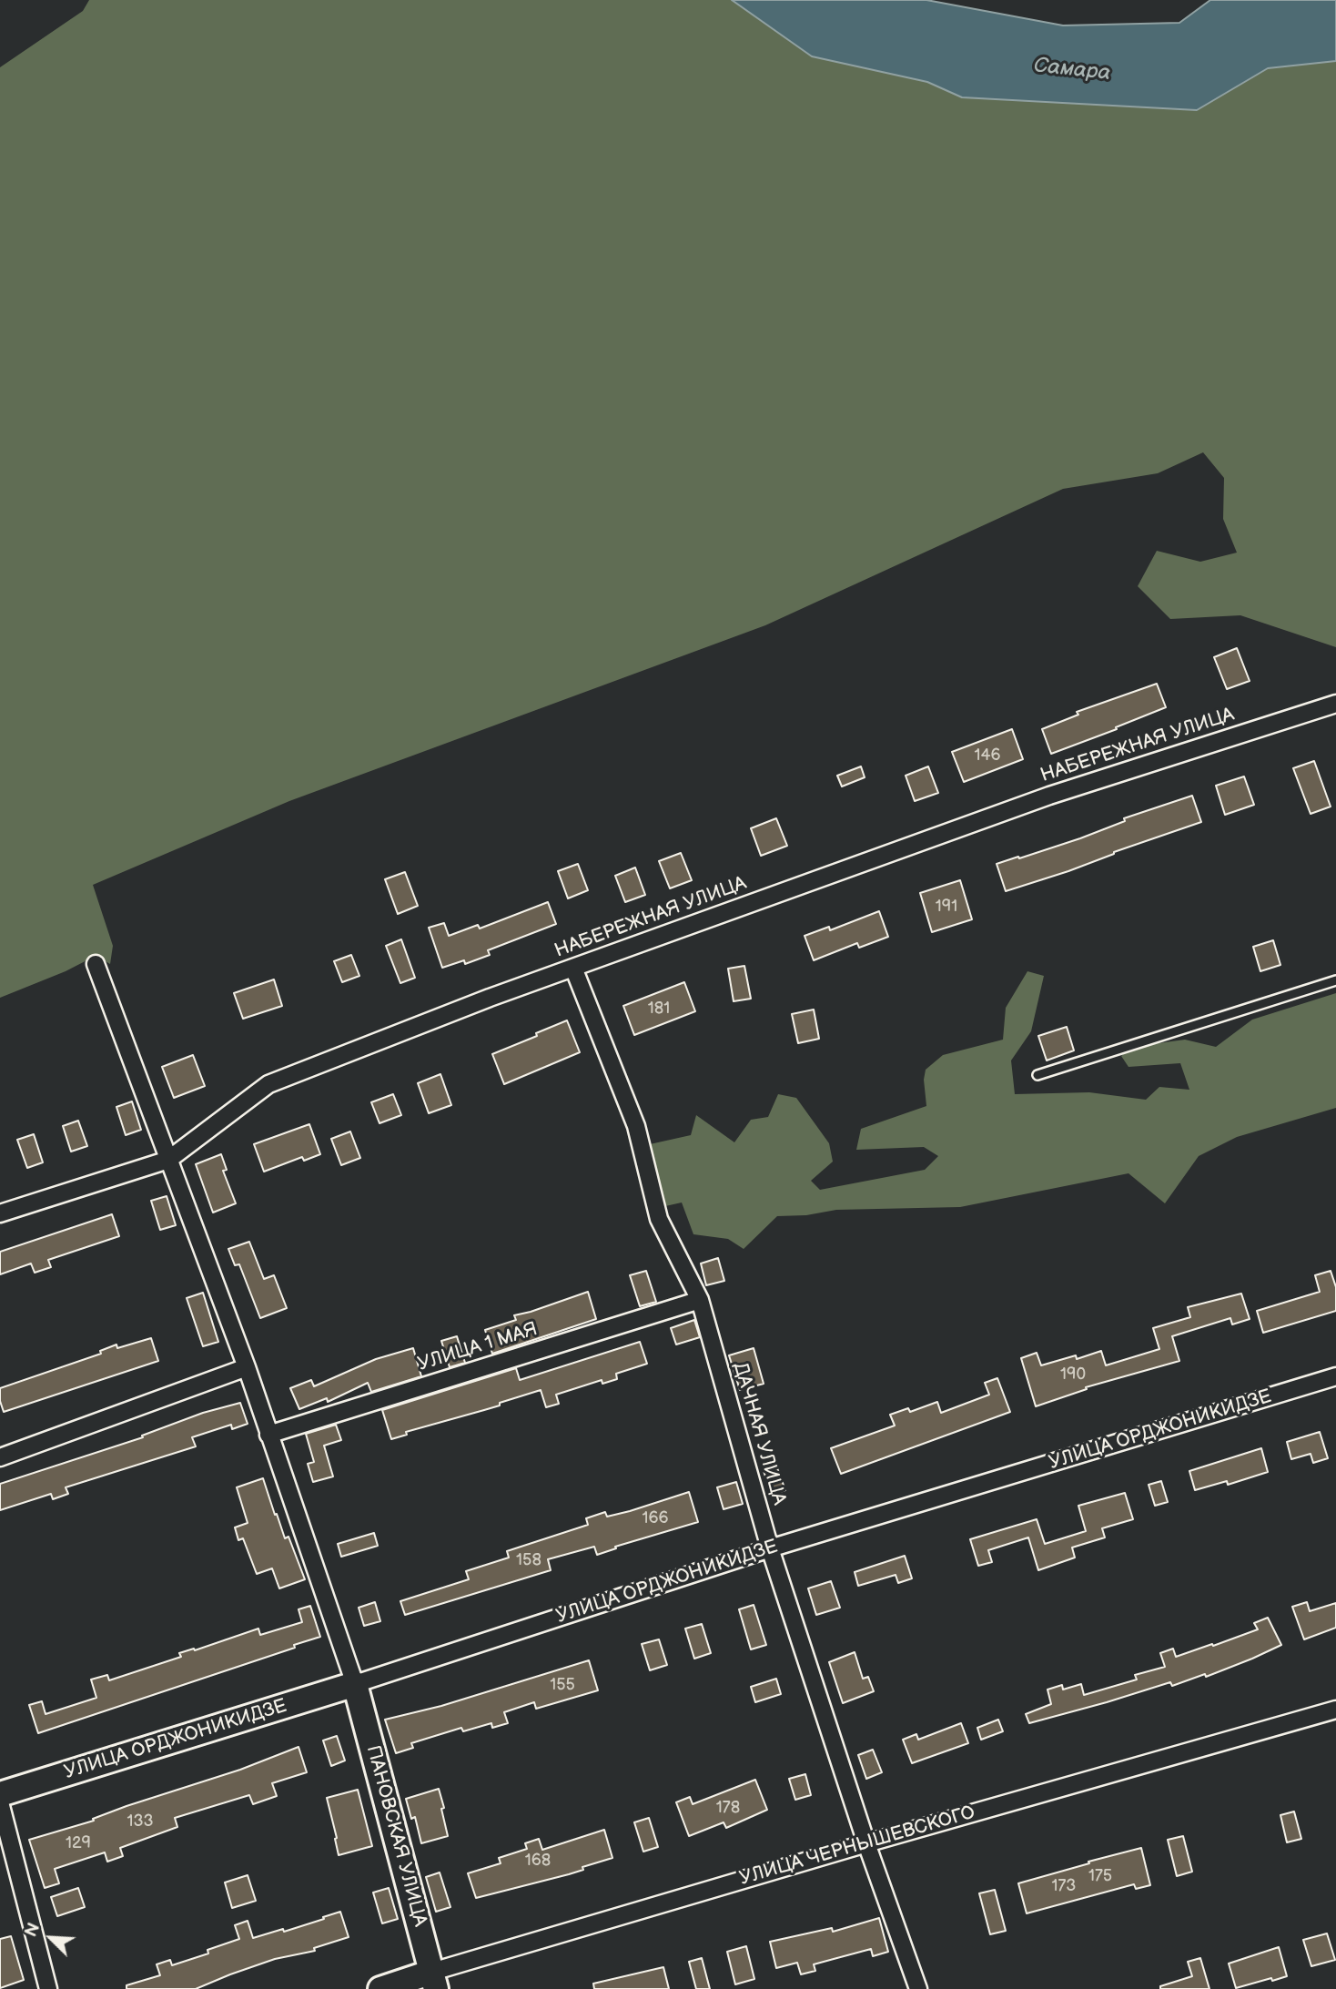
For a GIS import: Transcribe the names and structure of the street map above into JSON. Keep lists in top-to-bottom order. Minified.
{"streets":{"main road":["УЛИЦА ОРДЖОНИКИДЗЕ","ПАНОВСКАЯ УЛИЦА","УЛИЦА ЧЕРНЫШЕВСКОГО"],"street":["НАБЕРЕЖНАЯ УЛИЦА","УЛИЦА 1 МАЯ","ДАЧНАЯ УЛИЦА"]},"crossings":[["НАБЕРЕЖНАЯ УЛИЦА","ДАЧНАЯ УЛИЦА"],["УЛИЦА 1 МАЯ","ДАЧНАЯ УЛИЦА"],["УЛИЦА ОРДЖОНИКИДЗЕ","ДАЧНАЯ УЛИЦА"],["УЛИЦА ОРДЖОНИКИДЗЕ","ПАНОВСКАЯ УЛИЦА"],["ДАЧНАЯ УЛИЦА","УЛИЦА ЧЕРНЫШЕВСКОГО"],["ПАНОВСКАЯ УЛИЦА","УЛИЦА ЧЕРНЫШЕВСКОГО"]],"water":["Самара"],"house_numbers":["146","191","181","190","166","158","155","178","133","129","168","175","173"],"north":"top left"}
